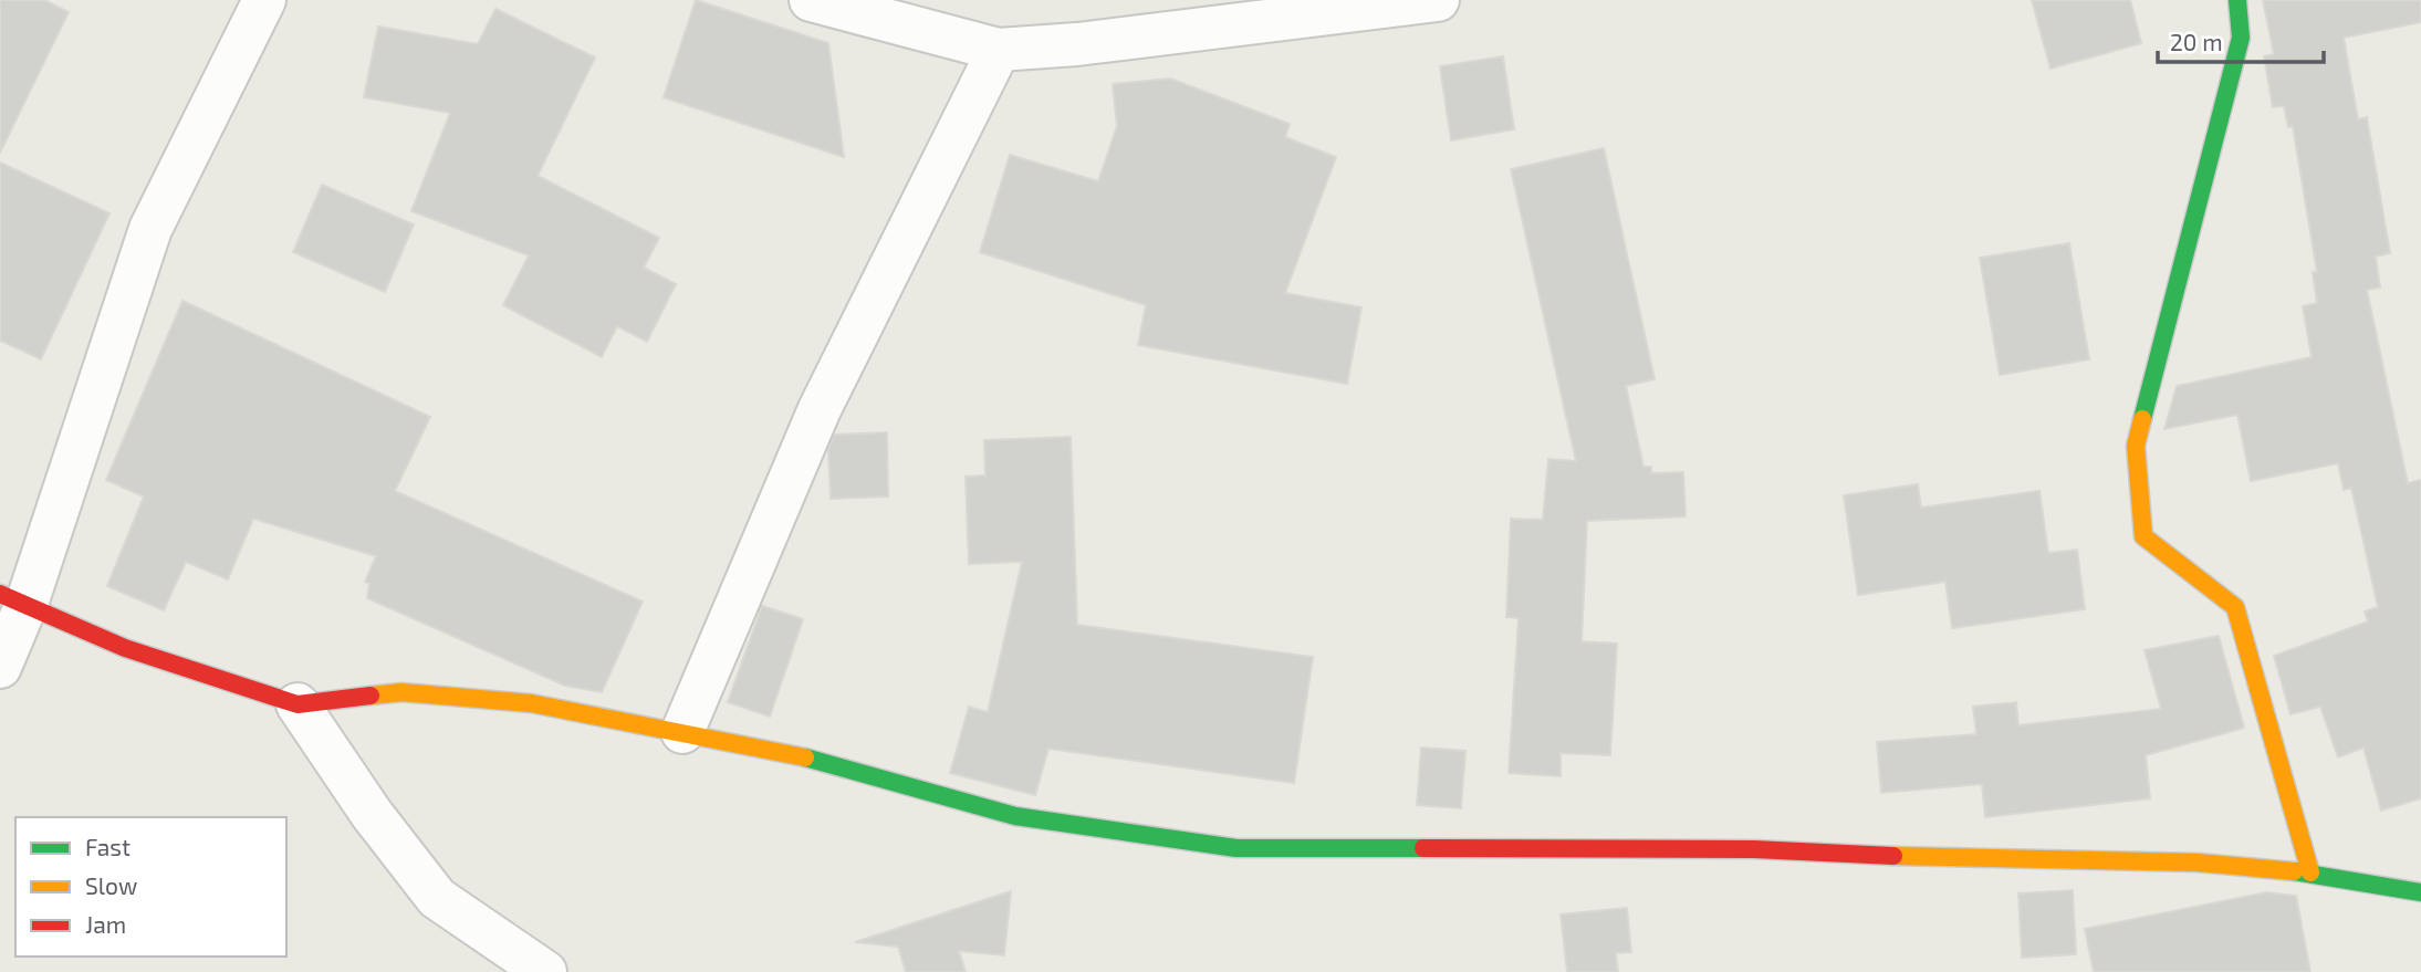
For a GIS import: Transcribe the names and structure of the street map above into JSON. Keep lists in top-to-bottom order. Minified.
{"legend":["Fast","Slow","Jam"],"scale_bar":"20 m"}
